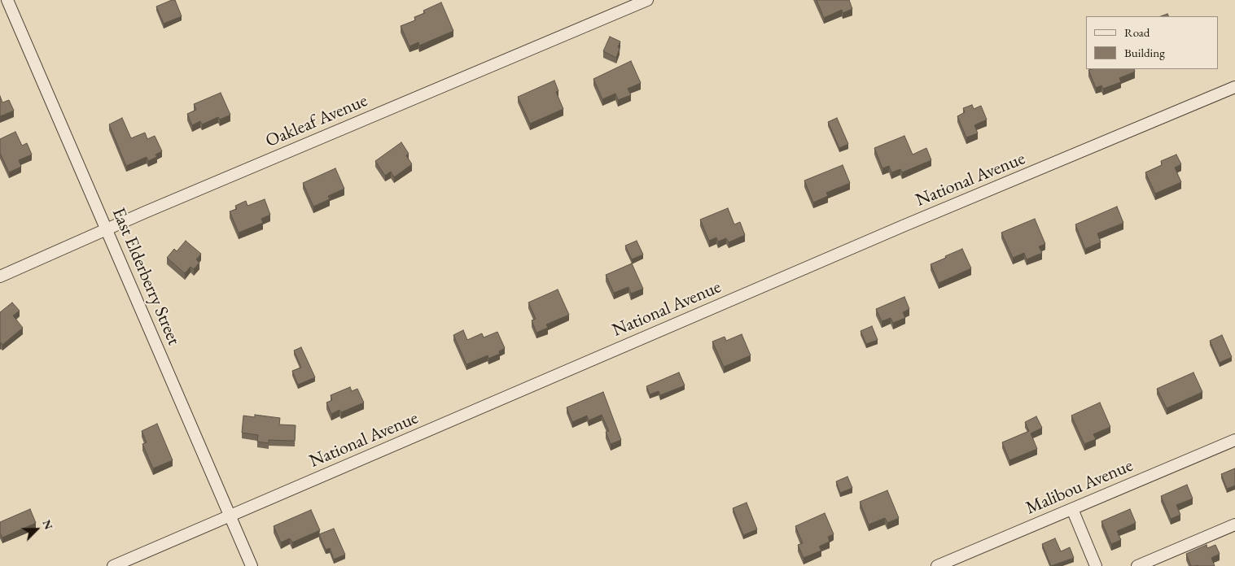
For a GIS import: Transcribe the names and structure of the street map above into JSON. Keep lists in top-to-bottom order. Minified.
{"streets":{"street":["Oakleaf Avenue","National Avenue","East Elderberry Street","Malibou Avenue"]},"crossings":[["Oakleaf Avenue","East Elderberry Street"],["National Avenue","East Elderberry Street"]],"legend":["Road","Building"],"north":"top right"}
